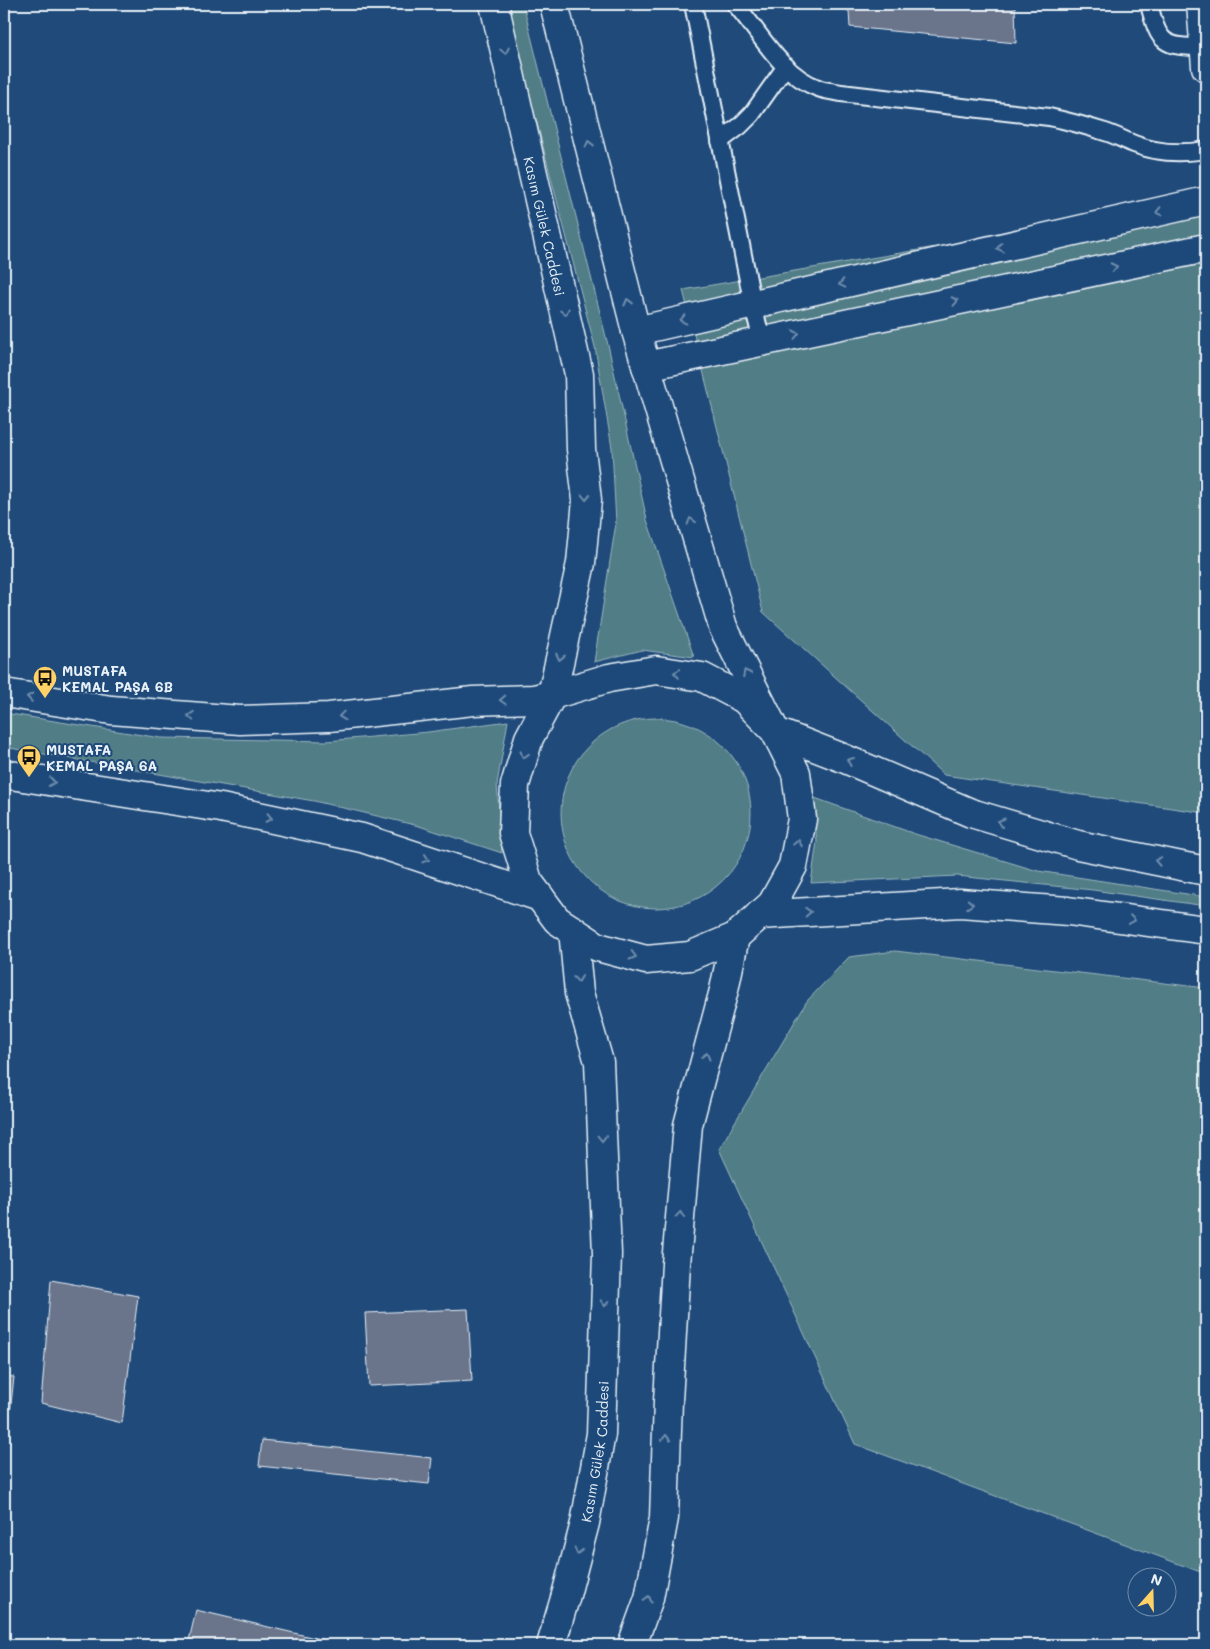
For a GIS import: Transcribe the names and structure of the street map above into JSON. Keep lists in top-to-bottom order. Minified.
{"streets":{"main road":["Kasım Gülek Caddesi"]},"places":{"bus stop":["MUSTAFA KEMAL PAŞA 6B","MUSTAFA KEMAL PAŞA 6A"]},"north":"top"}
